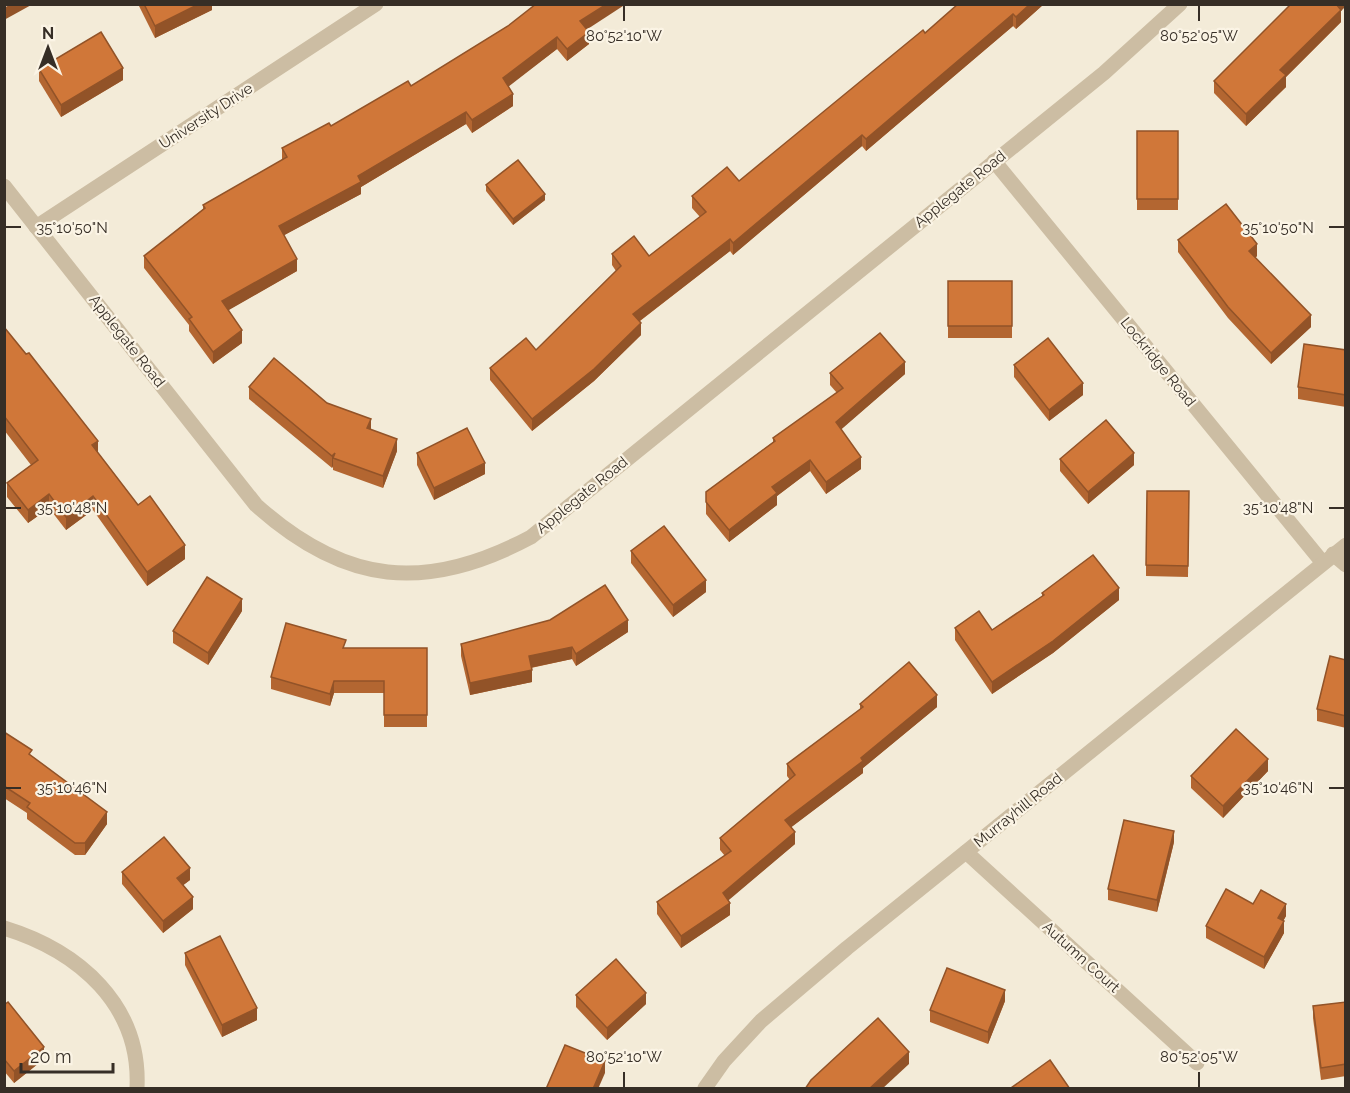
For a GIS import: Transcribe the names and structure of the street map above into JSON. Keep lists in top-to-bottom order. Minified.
{"streets":{"street":["University Drive","Applegate Road","Lockridge Road","Murrayhill Road","Autumn Court"]},"crossings":[["University Drive","Applegate Road"],["Applegate Road","Lockridge Road"],["Lockridge Road","Murrayhill Road"],["Murrayhill Road","Autumn Court"]],"scale_bar":"20 m","north":"top","coordinates":["80°52'10\"W","80°52'05\"W","35°10'50\"N","35°10'48\"N","35°10'46\"N"]}
